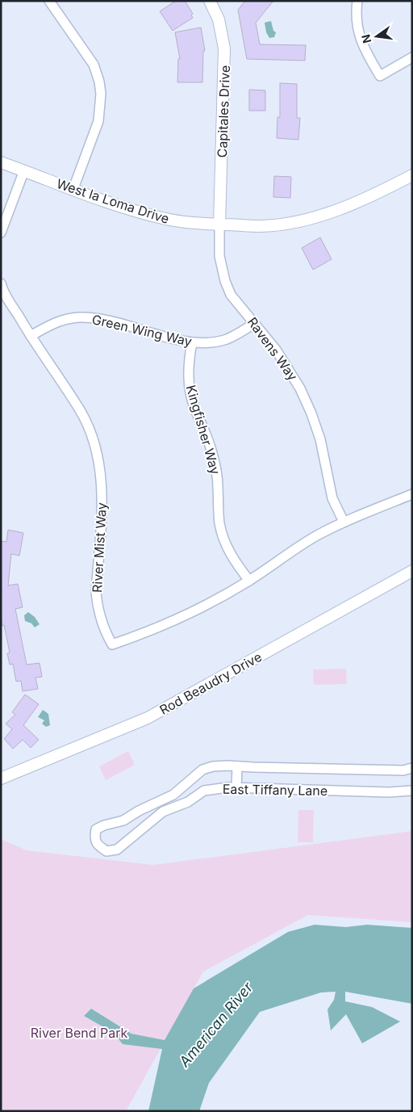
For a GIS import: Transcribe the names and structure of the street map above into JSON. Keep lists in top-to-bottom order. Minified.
{"streets":{"street":["Capitales Drive","West la Loma Drive","Green Wing Way","Ravens Way","Kingfisher Way","River Mist Way","Rod Beaudry Drive","East Tiffany Lane"]},"crossings":[["Capitales Drive","West la Loma Drive"],["Capitales Drive","Ravens Way"],["West la Loma Drive","Ravens Way"],["Green Wing Way","Ravens Way"],["Green Wing Way","Kingfisher Way"],["Green Wing Way","River Mist Way"],["Ravens Way","River Mist Way"],["Kingfisher Way","River Mist Way"]],"water":["American River"],"parks":["River Bend Park"],"north":"left"}
